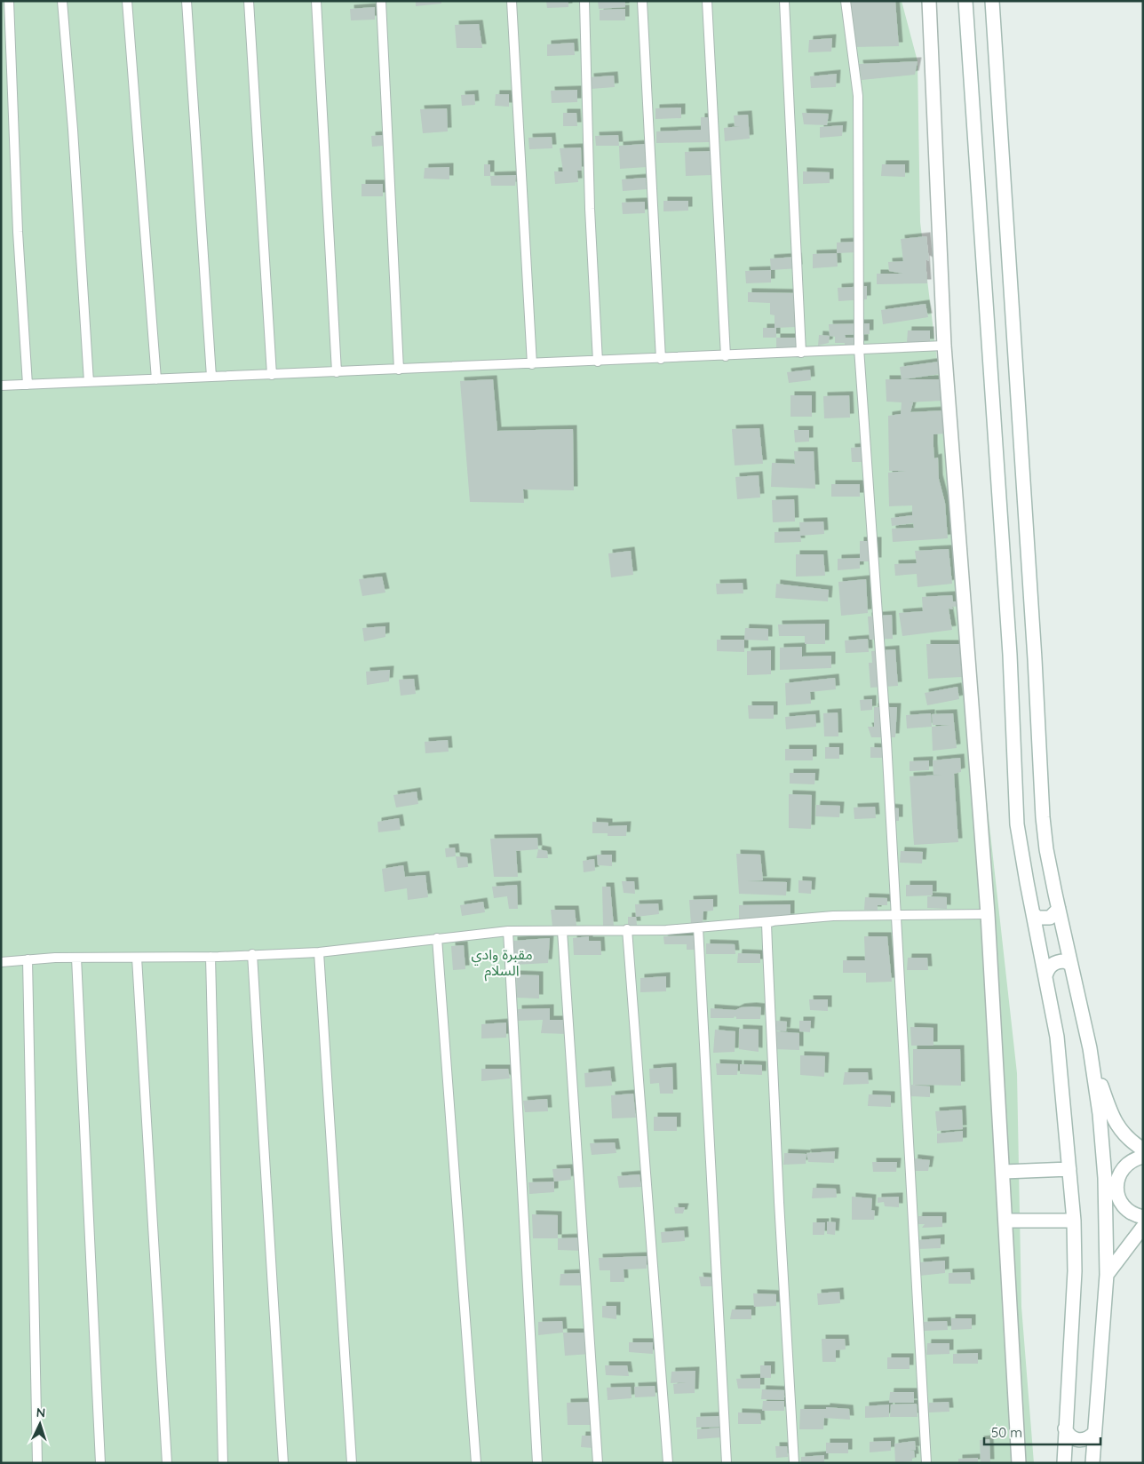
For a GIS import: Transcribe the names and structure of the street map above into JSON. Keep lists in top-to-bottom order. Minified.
{"parks":["مقبرة وادي السلام"],"scale_bar":"50 m","north":"top"}
